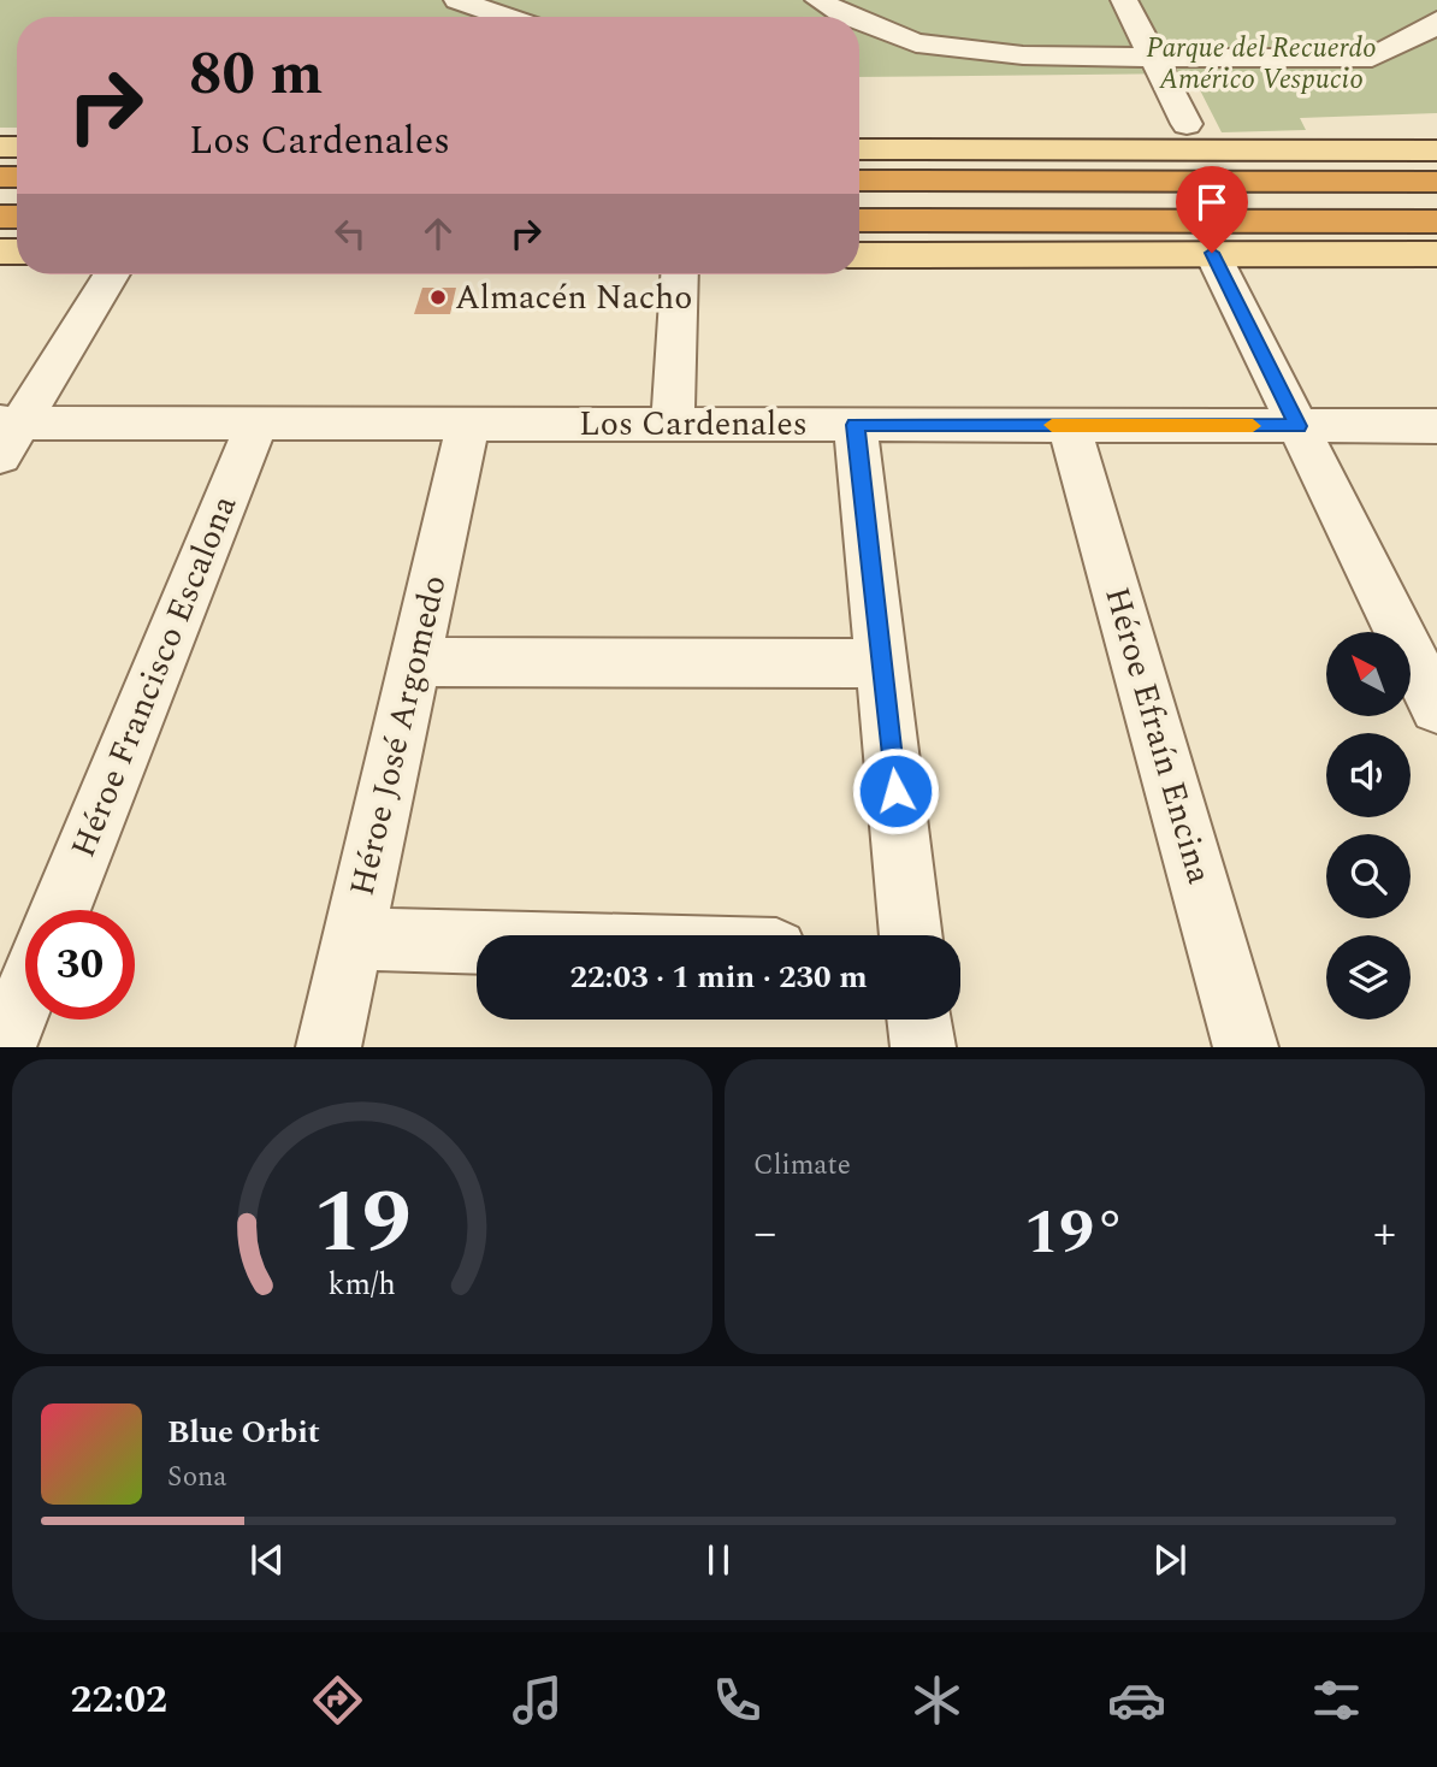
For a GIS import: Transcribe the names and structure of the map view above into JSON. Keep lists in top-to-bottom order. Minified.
{"streets":{"street":["Los Cardenales","Héroe Francisco Escalona","Héroe José Argomedo","Héroe Efraín Encina"]},"crossings":[["Los Cardenales","Héroe Francisco Escalona"],["Los Cardenales","Héroe José Argomedo"],["Los Cardenales","Héroe Efraín Encina"]],"parks":["Parque del Recuerdo Américo Vespucio"],"places":["Almacén Nacho"],"north":"top left","page":{"turn":["80 m","Los Cardenales"],"limit":"30","trip":"22:03 · 1 min · 230 m","tile":"Climate","heat":["−","19°","+"],"song":["Blue Orbit","Sona"],"tabs":"22:02","gauge":["19","km/h"]}}
